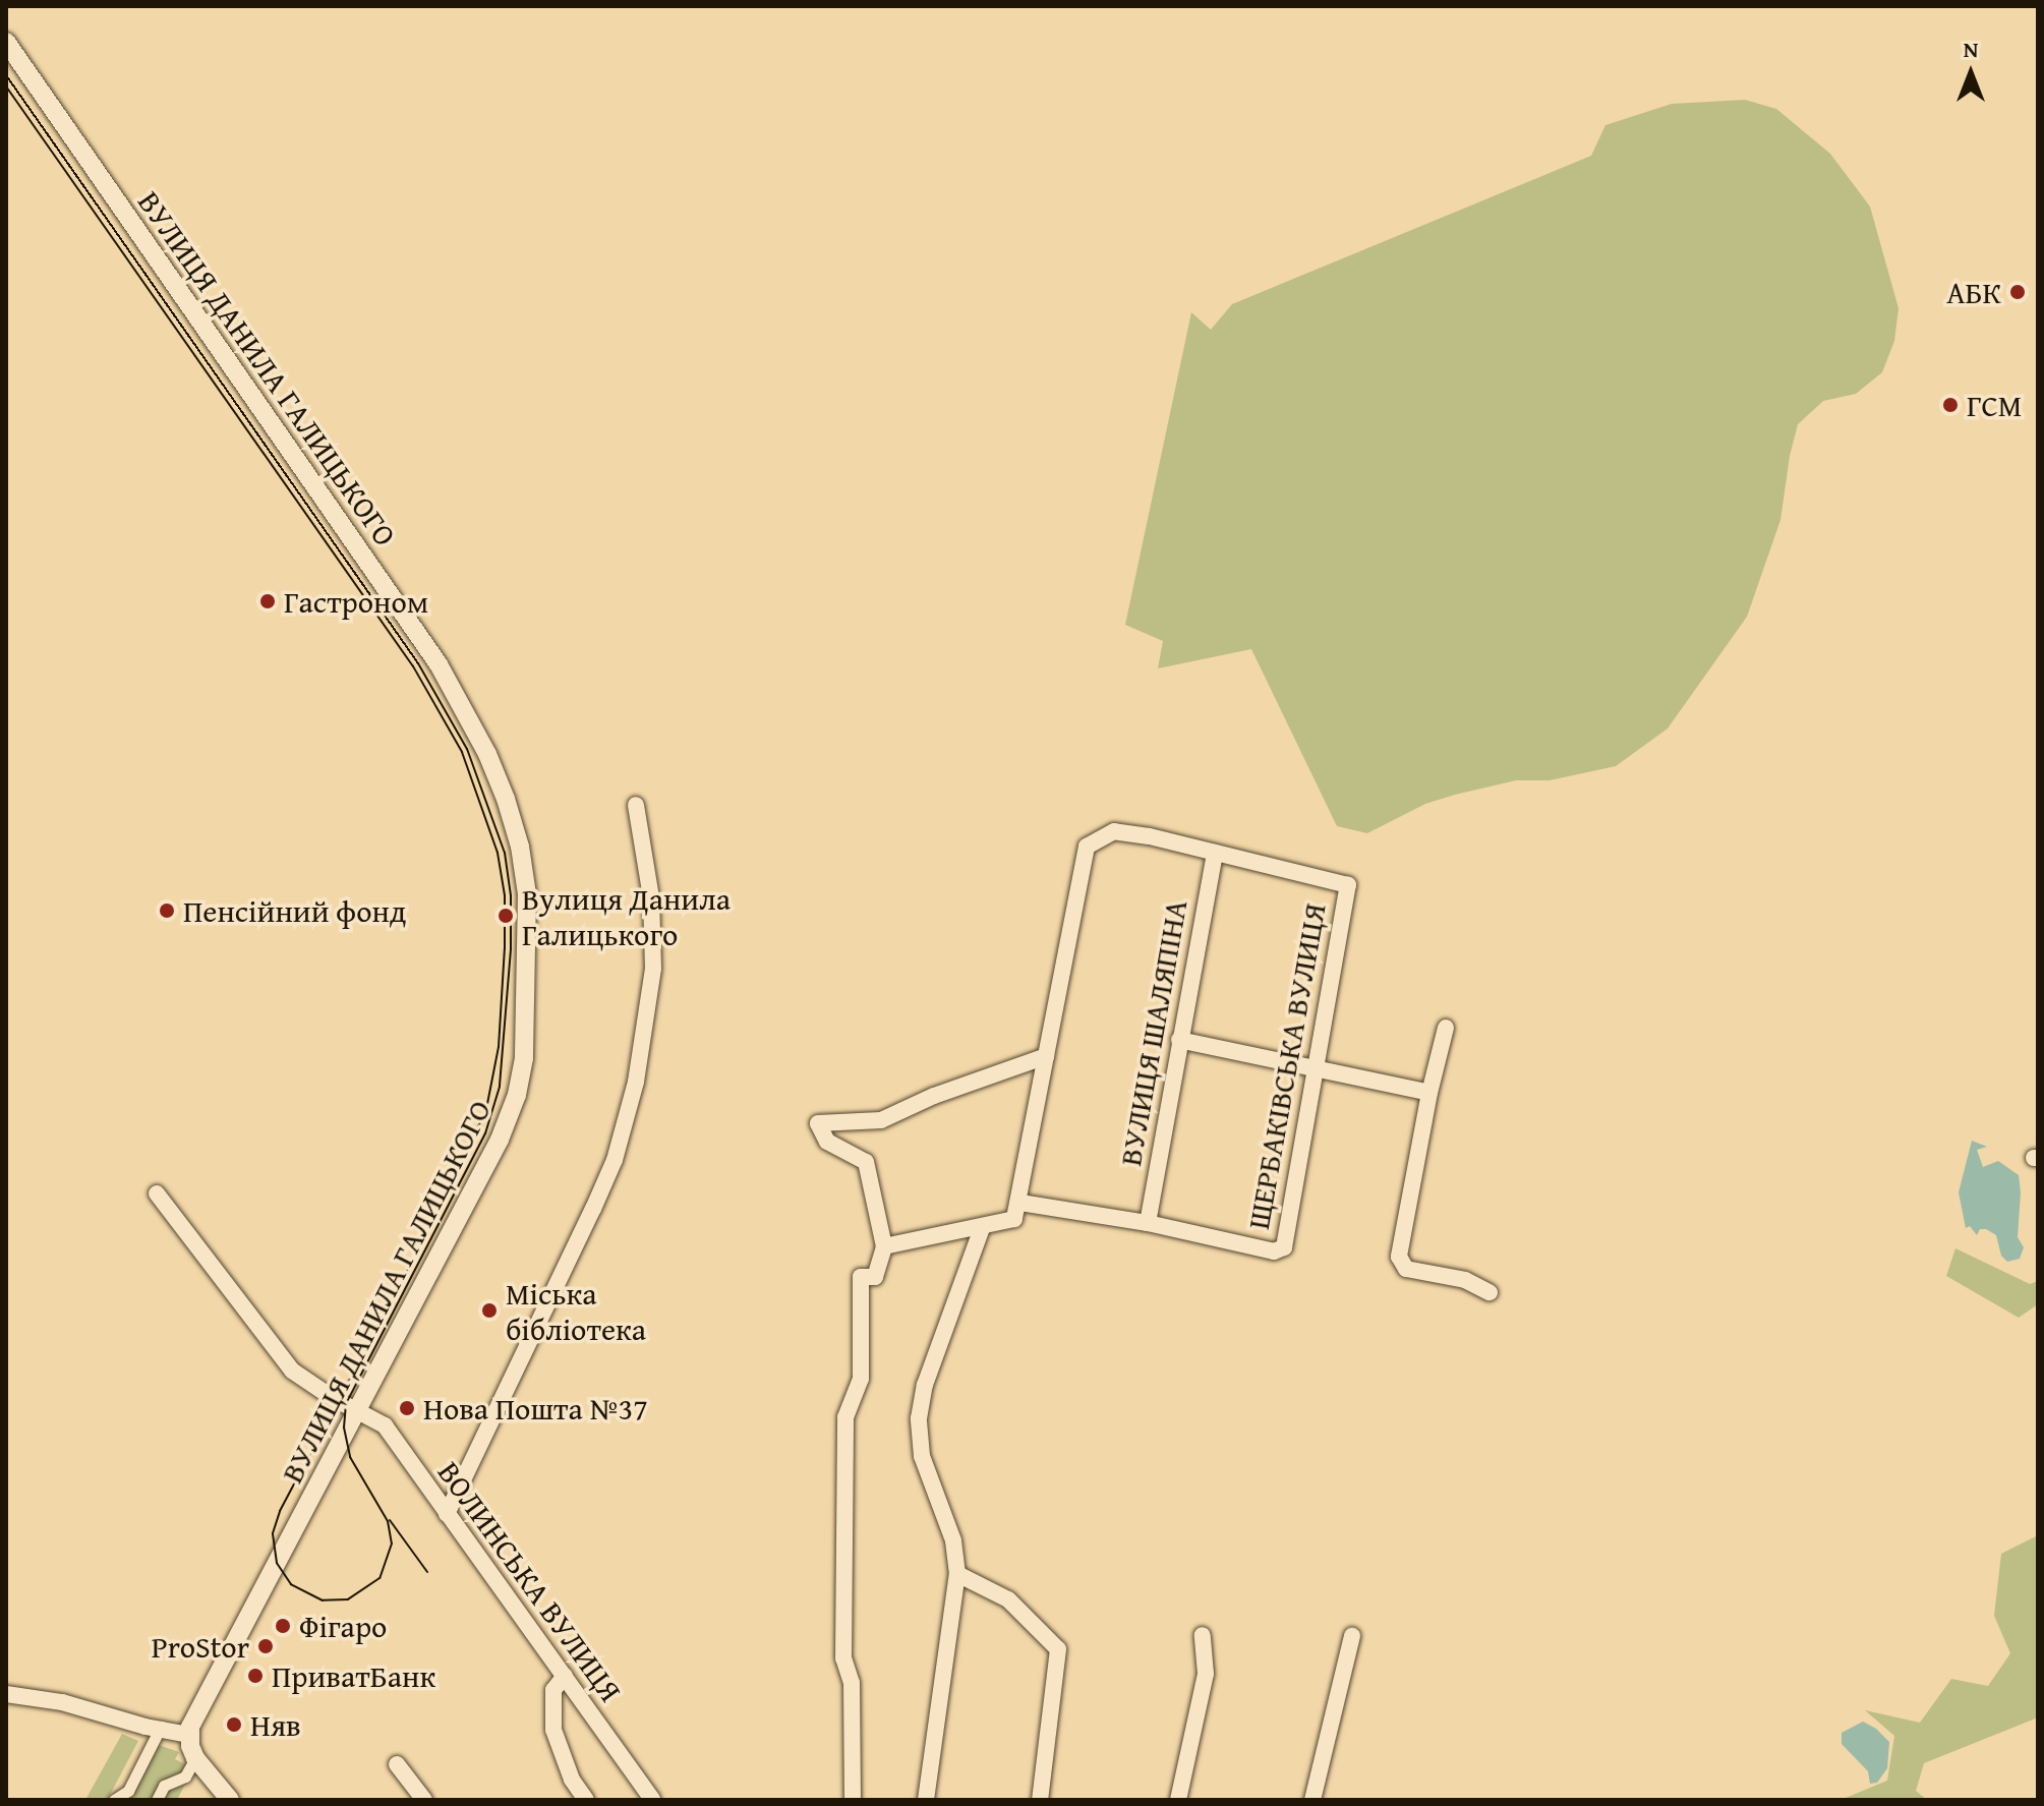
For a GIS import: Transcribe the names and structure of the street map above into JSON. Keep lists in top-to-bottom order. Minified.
{"streets":{"street":["ВУЛИЦЯ ДАНИЛА ГАЛИЦЬКОГО","ВУЛИЦЯ ШАЛЯПІНА","ЩЕРБАКІВСЬКА ВУЛИЦЯ","ВОЛИНСЬКА ВУЛИЦЯ"]},"crossings":[["ВУЛИЦЯ ДАНИЛА ГАЛИЦЬКОГО","ВОЛИНСЬКА ВУЛИЦЯ"],["ВУЛИЦЯ ШАЛЯПІНА","ЩЕРБАКІВСЬКА ВУЛИЦЯ"]],"places":["АБК","ГСМ","Гастроном","Пенсійний фонд","Вулиця Данила Галицького","Міська бібліотека","Нова Пошта №37","Фігаро","ProStor","ПриватБанк","Няв"],"north":"top"}
